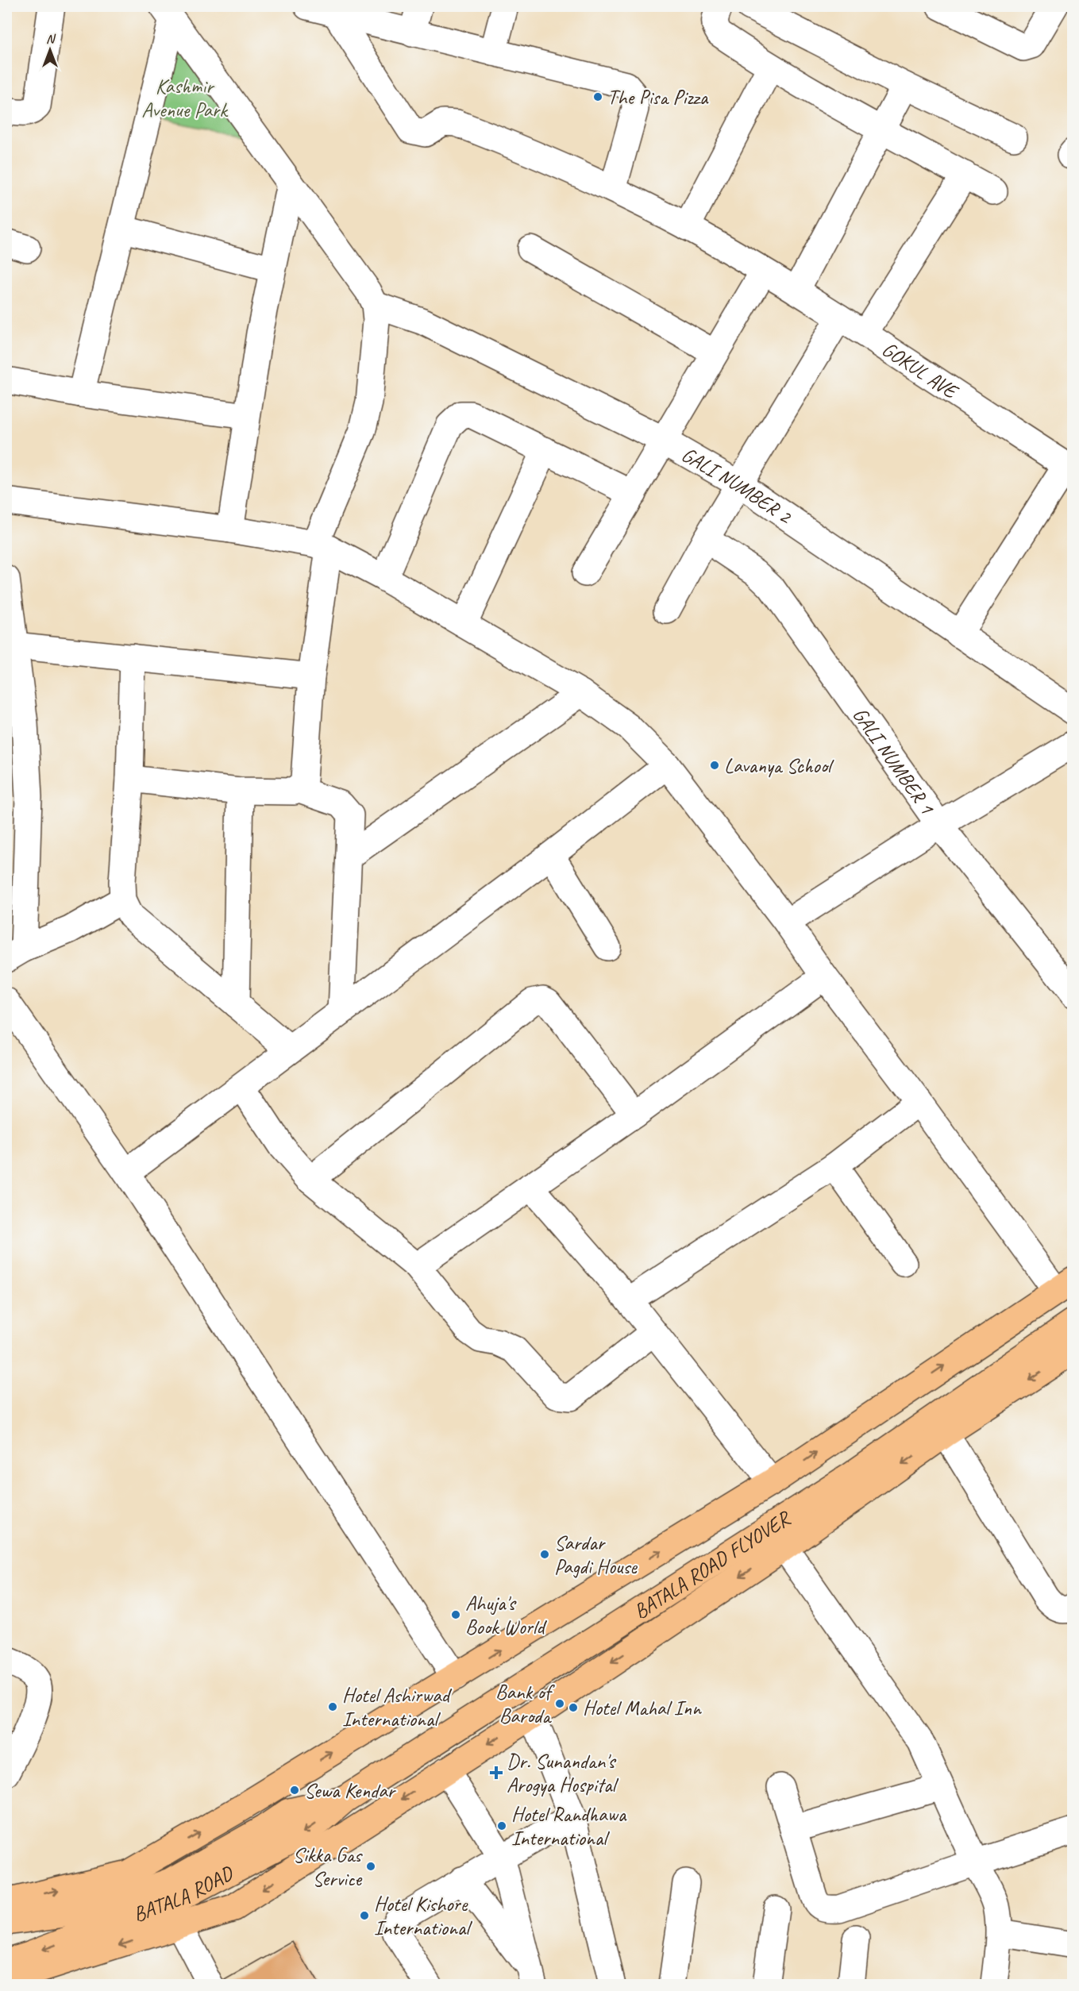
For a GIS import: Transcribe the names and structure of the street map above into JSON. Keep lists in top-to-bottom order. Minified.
{"streets":{"main road":["BATALA ROAD FLYOVER","BATALA ROAD"],"street":["GOKUL AVE","GALI NUMBER 2","GALI NUMBER 1"]},"crossings":[["BATALA ROAD FLYOVER","BATALA ROAD"]],"parks":["Kashmir Avenue Park"],"places":{"other":["The Pisa Pizza","Lavanya School","Sardar Pagdi House","Ahuja's Book World","Bank of Baroda","Hotel Ashirwad International","Hotel Mahal Inn","Sewa Kendar","Hotel Randhawa International","Sikka Gas Service","Hotel Kishore International"],"health":["Dr. Sunandan's Arogya Hospital"]},"north":"top"}
